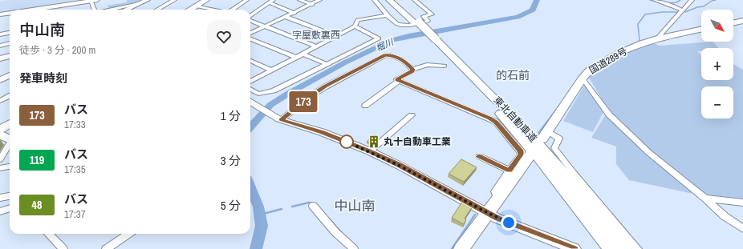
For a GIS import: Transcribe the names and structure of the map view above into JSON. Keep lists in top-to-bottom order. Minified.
{"streets":{"highway":["国道289号","東北自動車道"]},"districts":["字屋敷裏西","的石前","中山南"],"water":["堀川"],"places":{"building":["丸十自動車工業"]},"lines":["bus line 173"],"north":"bottom right","page":{"on_map":"173","map_buttons":["+","−"],"heading":[["中山南","徒歩 · 3 分 · 200 m"],"発車時刻"],"list":[{"mark":"173","name":"バス","note":"17:33","value":"1 分"},{"mark":"119","name":"バス","note":"17:35","value":"3 分"},{"mark":"48","name":"バス","note":"17:37","value":"5 分"}]}}
